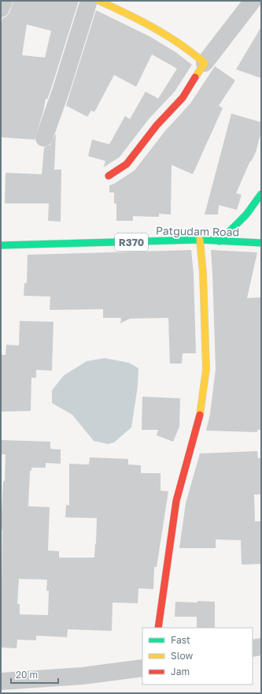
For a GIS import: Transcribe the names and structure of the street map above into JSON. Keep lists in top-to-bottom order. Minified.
{"streets":{"street":["Patgudam Road","R370"]},"legend":["Fast","Slow","Jam"],"scale_bar":"20 m"}
